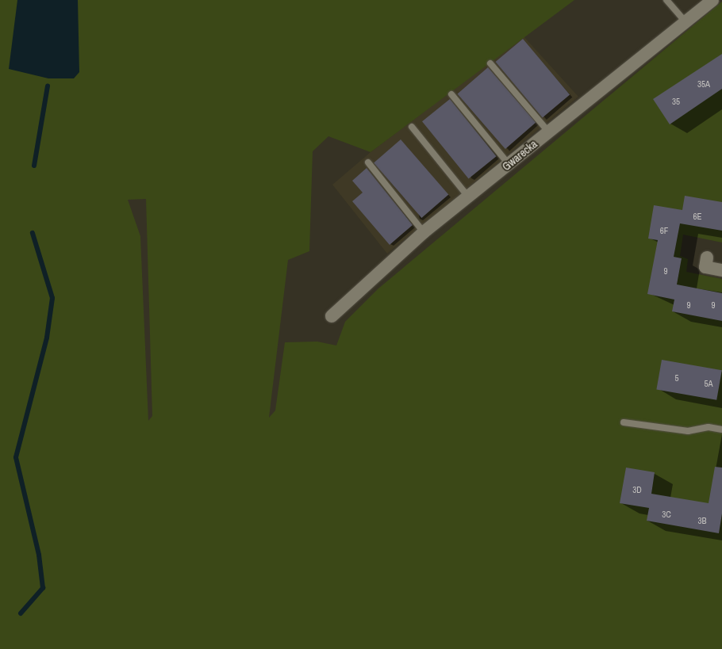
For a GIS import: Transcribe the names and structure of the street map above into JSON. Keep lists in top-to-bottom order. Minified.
{"streets":{"street":["Gwarecka"]},"house_numbers":["35A","35","6E","6F","9","9","9","5","5A","3D","3C","3B"]}
